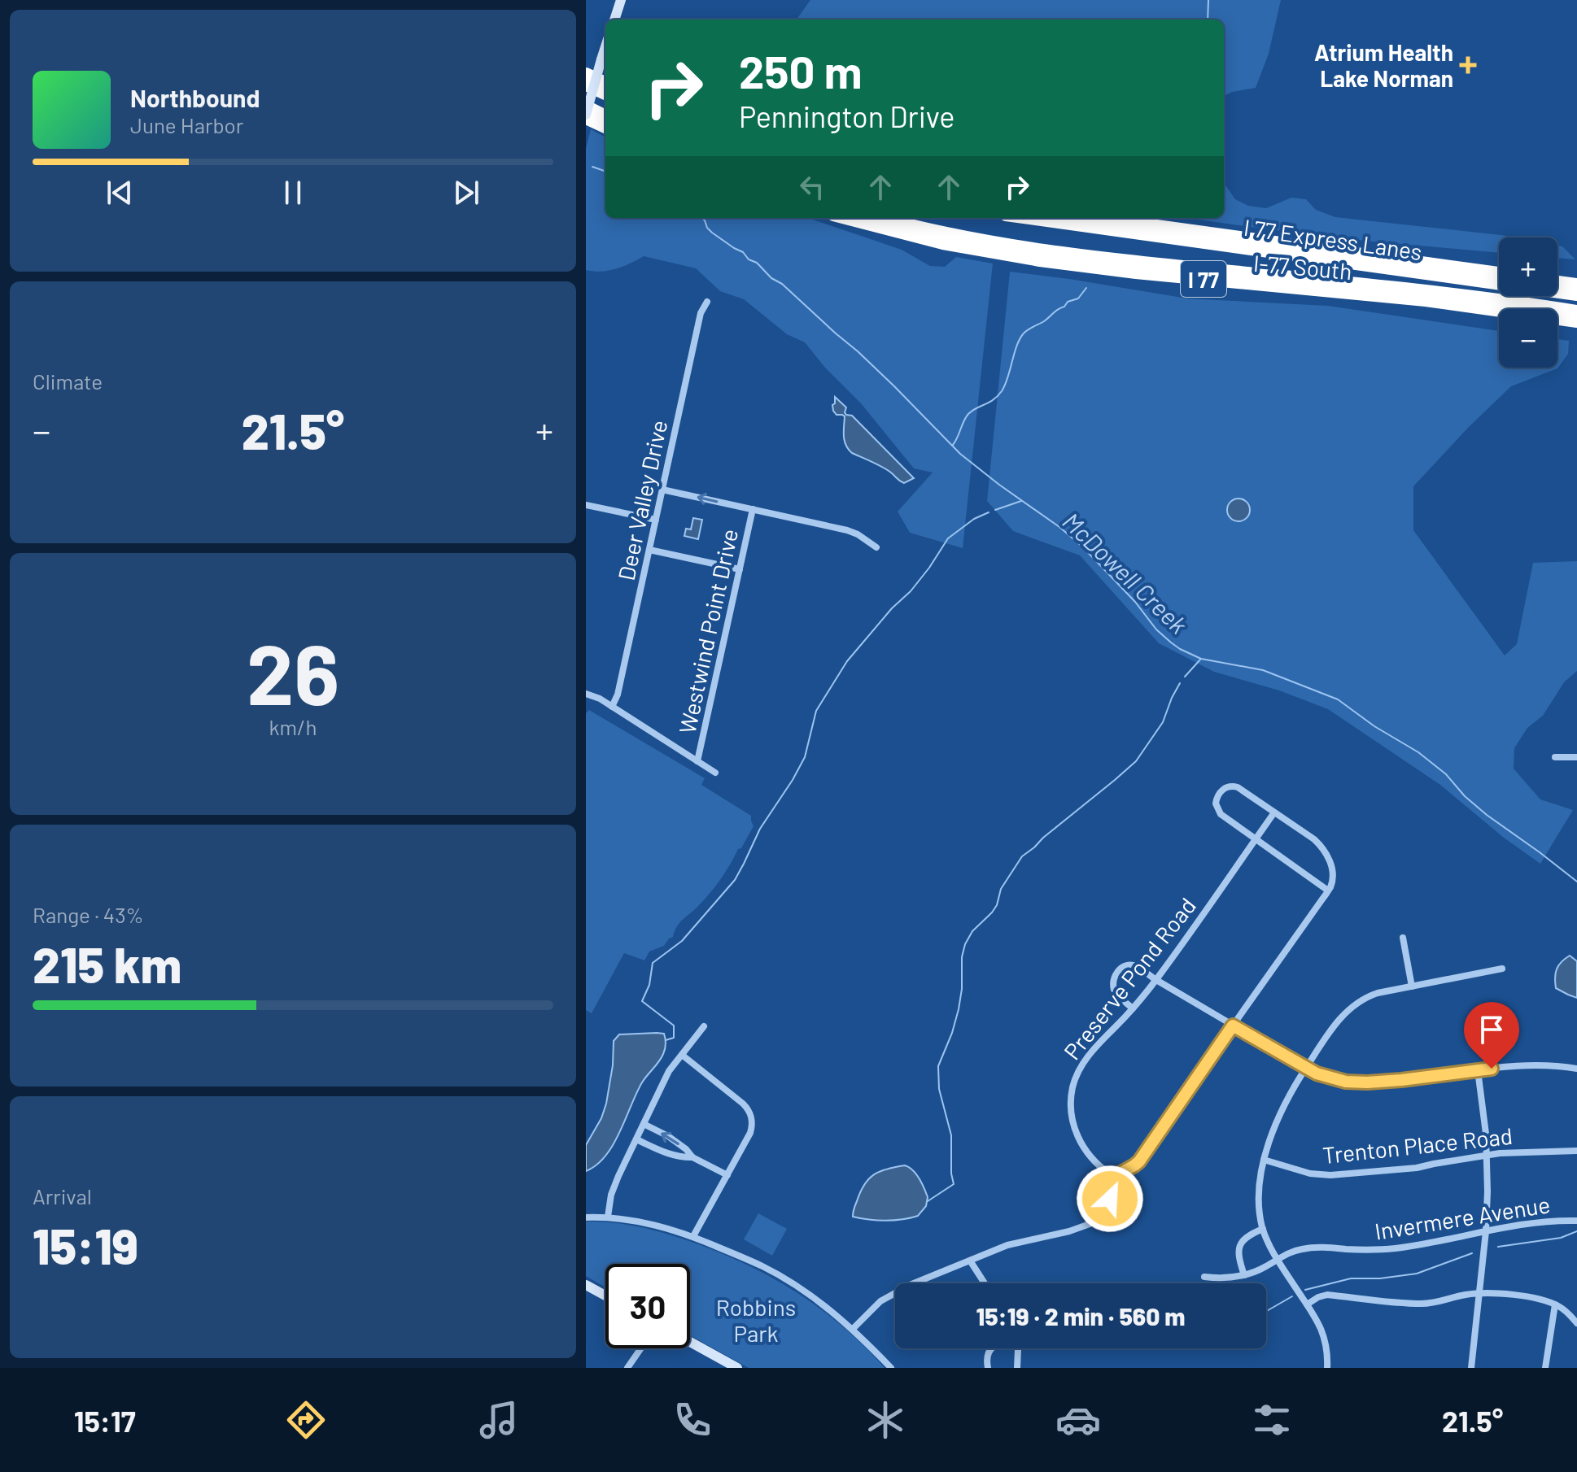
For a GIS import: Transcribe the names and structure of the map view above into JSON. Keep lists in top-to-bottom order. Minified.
{"streets":{"highway":["I 77 Express Lanes","I-77 South","I 77"],"street":["Deer Valley Drive","Westwind Point Drive","Preserve Pond Road","Trenton Place Road","Invermere Avenue"]},"water":["McDowell Creek"],"parks":["Robbins Park"],"places":{"health":["Atrium Health Lake Norman"]},"page":{"turn":["250 m","Pennington Drive"],"song":["Northbound","June Harbor"],"map_buttons":["+","−"],"tile":["Climate",["26","km/h"],["Range · 43%","215 km"],["Arrival","15:19"]],"heat":["−","21.5°","+"],"limit":"30","trip":"15:19 · 2 min · 560 m","tabs":["15:17","21.5°"]}}
